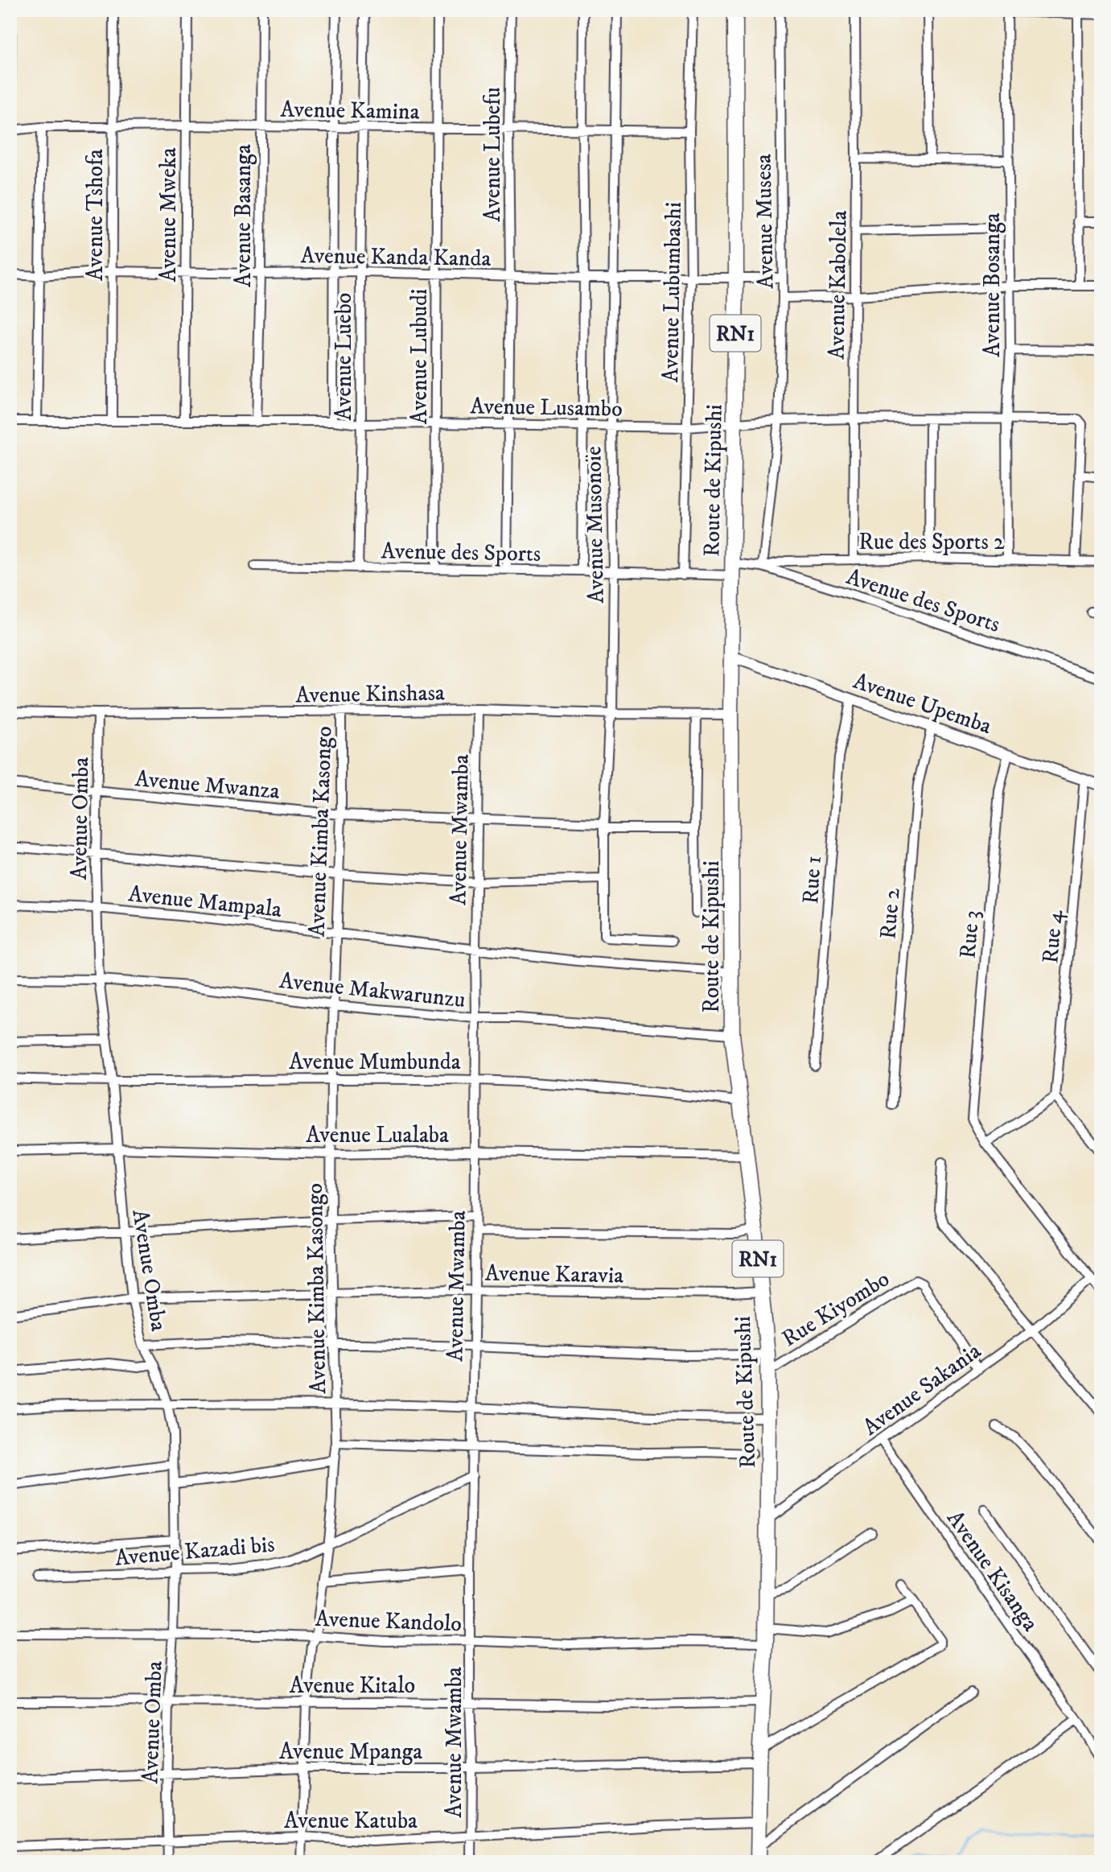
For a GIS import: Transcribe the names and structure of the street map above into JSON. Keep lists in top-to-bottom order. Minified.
{"streets":{"highway":["RN1","Route de Kipushi"],"street":["Avenue Kamina","Avenue Lubefu","Avenue Tshofa","Avenue Mweka","Avenue Basanga","Avenue Musesa","Avenue Kanda Kanda","Avenue Kabolela","Avenue Bosanga","Avenue Lubumbashi","Avenue Luebo","Avenue Lubudi","Avenue Lusambo","Avenue Musonoïe","Rue des Sports 2","Avenue des Sports","Avenue Kinshasa","Avenue Upemba","Avenue Mwanza","Avenue Omba","Avenue Mwamba","Avenue Kimba Kasongo","Rue 1","Avenue Mampala","Rue 2","Rue 3","Rue 4","Avenue Makwarunzu","Avenue Mumbunda","Avenue Lualaba","Avenue Karavia","Rue Kiyombo","Avenue Sakania","Avenue Kazadi bis","Avenue Kisanga","Avenue Kandolo","Avenue Kitalo","Avenue Mpanga","Avenue Katuba"]},"crossings":[["Avenue Kamina","Avenue Lubefu"],["Avenue Kamina","Avenue Tshofa"],["Avenue Kamina","Avenue Mweka"],["Avenue Kamina","Avenue Basanga"],["Avenue Kamina","Avenue Lubumbashi"],["Avenue Kamina","Avenue Luebo"],["Avenue Kamina","Avenue Lubudi"],["Avenue Kamina","Avenue Musonoïe"],["Avenue Lubefu","Avenue Kanda Kanda"],["Avenue Lubefu","Avenue Lusambo"],["Avenue Lubefu","Avenue des Sports"],["Avenue Tshofa","Avenue Kanda Kanda"],["Avenue Tshofa","Avenue Lusambo"],["Avenue Mweka","Avenue Kanda Kanda"],["Avenue Mweka","Avenue Lusambo"],["Avenue Basanga","Avenue Kanda Kanda"],["Avenue Basanga","Avenue Lusambo"],["Avenue Musesa","Avenue Kanda Kanda"],["Avenue Musesa","Avenue Lusambo"],["Avenue Musesa","Rue des Sports 2"],["Avenue Musesa","Avenue des Sports"],["Avenue Kanda Kanda","Avenue Lubumbashi"],["Avenue Kanda Kanda","Avenue Luebo"],["Avenue Kanda Kanda","Avenue Lubudi"],["Avenue Kanda Kanda","Route de Kipushi"],["Avenue Kanda Kanda","Avenue Musonoïe"],["Avenue Kabolela","Avenue Lusambo"],["Avenue Kabolela","Rue des Sports 2"],["Avenue Bosanga","Avenue Lusambo"],["Avenue Bosanga","Rue des Sports 2"],["Avenue Lubumbashi","Avenue Lusambo"],["Avenue Lubumbashi","Avenue des Sports"],["Avenue Luebo","Avenue Lusambo"],["Avenue Luebo","Avenue des Sports"],["Avenue Lubudi","Avenue Lusambo"],["Avenue Lubudi","Avenue des Sports"],["Avenue Lusambo","Route de Kipushi"],["Avenue Lusambo","Avenue Musonoïe"],["Route de Kipushi","Avenue des Sports"],["Route de Kipushi","Avenue Kinshasa"],["Route de Kipushi","Avenue Upemba"],["Route de Kipushi","Avenue Mampala"],["Route de Kipushi","Avenue Makwarunzu"],["Route de Kipushi","Avenue Mumbunda"],["Route de Kipushi","Avenue Lualaba"],["Route de Kipushi","Avenue Karavia"],["Route de Kipushi","Rue Kiyombo"],["Route de Kipushi","Avenue Sakania"],["Route de Kipushi","Avenue Kandolo"],["Route de Kipushi","Avenue Kitalo"],["Route de Kipushi","Avenue Mpanga"],["Route de Kipushi","Avenue Katuba"],["Avenue Musonoïe","Avenue des Sports"],["Avenue Musonoïe","Avenue Kinshasa"],["Avenue Musonoïe","Avenue Mwanza"],["Rue des Sports 2","Avenue des Sports"],["Avenue Kinshasa","Avenue Omba"],["Avenue Kinshasa","Avenue Mwamba"],["Avenue Kinshasa","Avenue Kimba Kasongo"],["Avenue Upemba","Rue 1"],["Avenue Upemba","Rue 2"],["Avenue Upemba","Rue 3"],["Avenue Upemba","Rue 4"],["Avenue Mwanza","Avenue Omba"],["Avenue Mwanza","Avenue Mwamba"],["Avenue Mwanza","Avenue Kimba Kasongo"],["Avenue Omba","Avenue Mampala"],["Avenue Omba","Avenue Makwarunzu"],["Avenue Omba","Avenue Mumbunda"],["Avenue Omba","Avenue Lualaba"],["Avenue Omba","Avenue Karavia"],["Avenue Omba","Avenue Kazadi bis"],["Avenue Omba","Avenue Kandolo"],["Avenue Omba","Avenue Kitalo"],["Avenue Omba","Avenue Mpanga"],["Avenue Omba","Avenue Katuba"],["Avenue Mwamba","Avenue Mampala"],["Avenue Mwamba","Avenue Makwarunzu"],["Avenue Mwamba","Avenue Mumbunda"],["Avenue Mwamba","Avenue Lualaba"],["Avenue Mwamba","Avenue Karavia"],["Avenue Mwamba","Avenue Kazadi bis"],["Avenue Mwamba","Avenue Kandolo"],["Avenue Mwamba","Avenue Kitalo"],["Avenue Mwamba","Avenue Mpanga"],["Avenue Mwamba","Avenue Katuba"],["Avenue Kimba Kasongo","Avenue Mampala"],["Avenue Kimba Kasongo","Avenue Makwarunzu"],["Avenue Kimba Kasongo","Avenue Mumbunda"],["Avenue Kimba Kasongo","Avenue Lualaba"],["Avenue Kimba Kasongo","Avenue Karavia"],["Avenue Kimba Kasongo","Avenue Kazadi bis"],["Avenue Kimba Kasongo","Avenue Kandolo"],["Avenue Kimba Kasongo","Avenue Kitalo"],["Avenue Kimba Kasongo","Avenue Mpanga"],["Avenue Kimba Kasongo","Avenue Katuba"],["Rue Kiyombo","Avenue Sakania"],["Avenue Sakania","Avenue Kisanga"]]}
